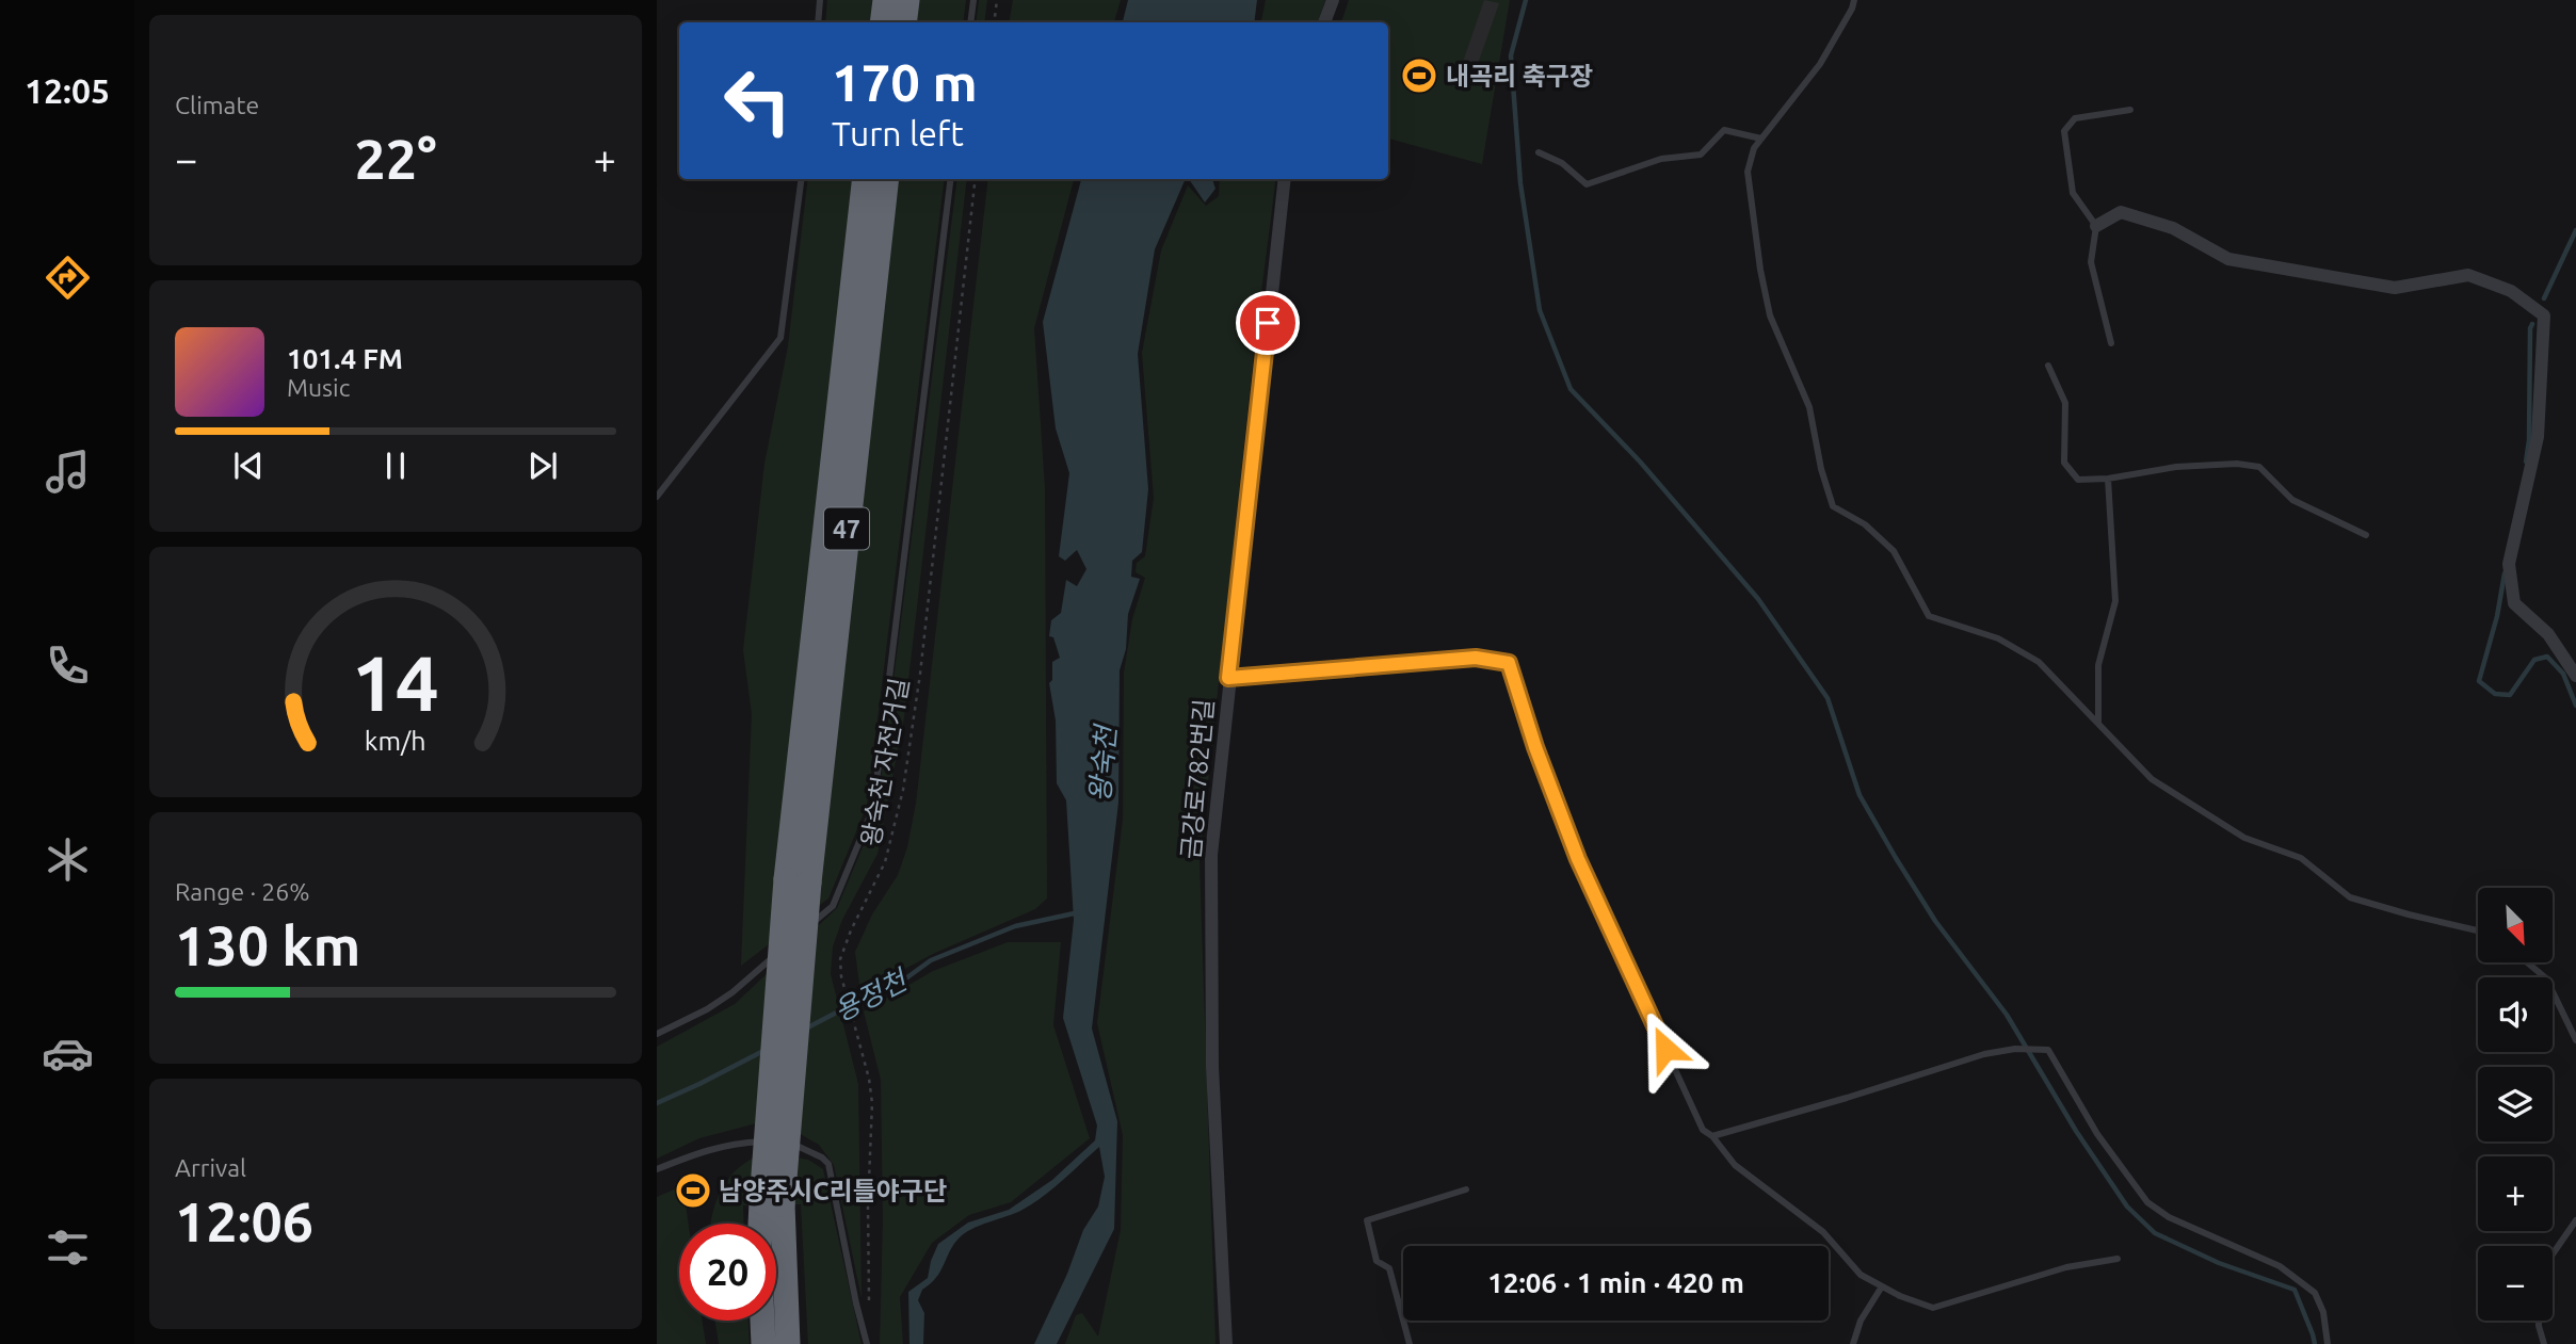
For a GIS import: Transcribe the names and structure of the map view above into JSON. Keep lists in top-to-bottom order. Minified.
{"streets":{"highway":["47"],"street":["금강로782번길"],"path":["왕숙천 자전거길"]},"water":["왕숙천","용정천"],"places":{"sports":["내곡리 축구장","남양주시C리틀야구단"]},"north":"bottom right","page":{"tabs":"12:05","tile":["Climate",["Range · 26%","130 km"],["Arrival","12:06"]],"turn":["170 m","Turn left"],"heat":["−","22°","+"],"song":["101.4 FM","Music"],"map_buttons":["+","−"],"limit":"20","trip":"12:06 · 1 min · 420 m","gauge":["14","km/h"]}}
